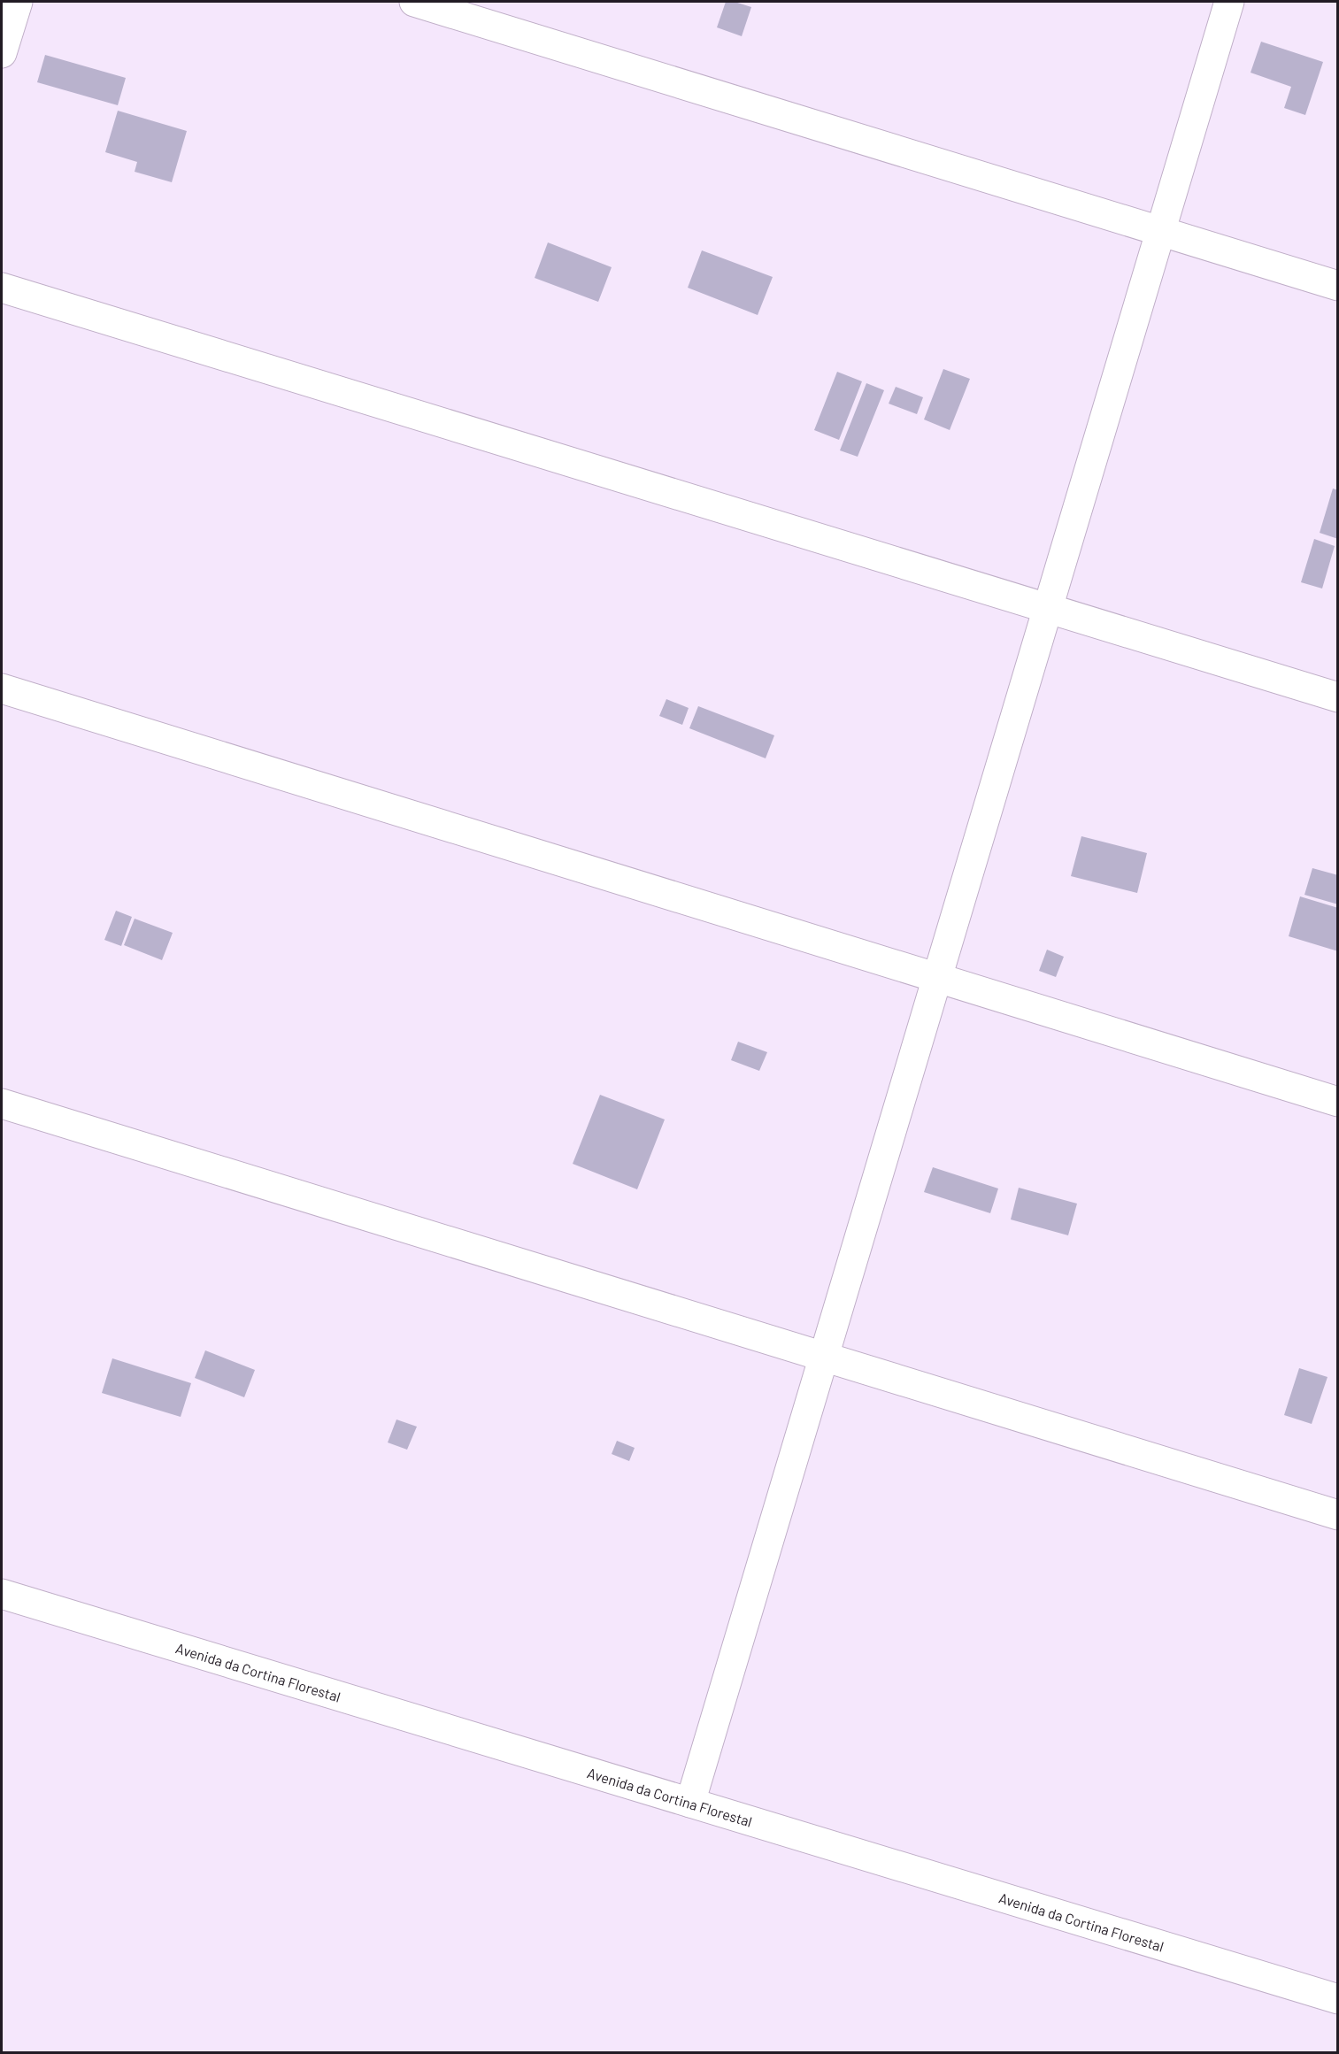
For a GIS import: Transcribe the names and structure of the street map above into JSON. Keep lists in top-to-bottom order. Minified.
{"streets":{"street":["Avenida da Cortina Florestal"]}}
